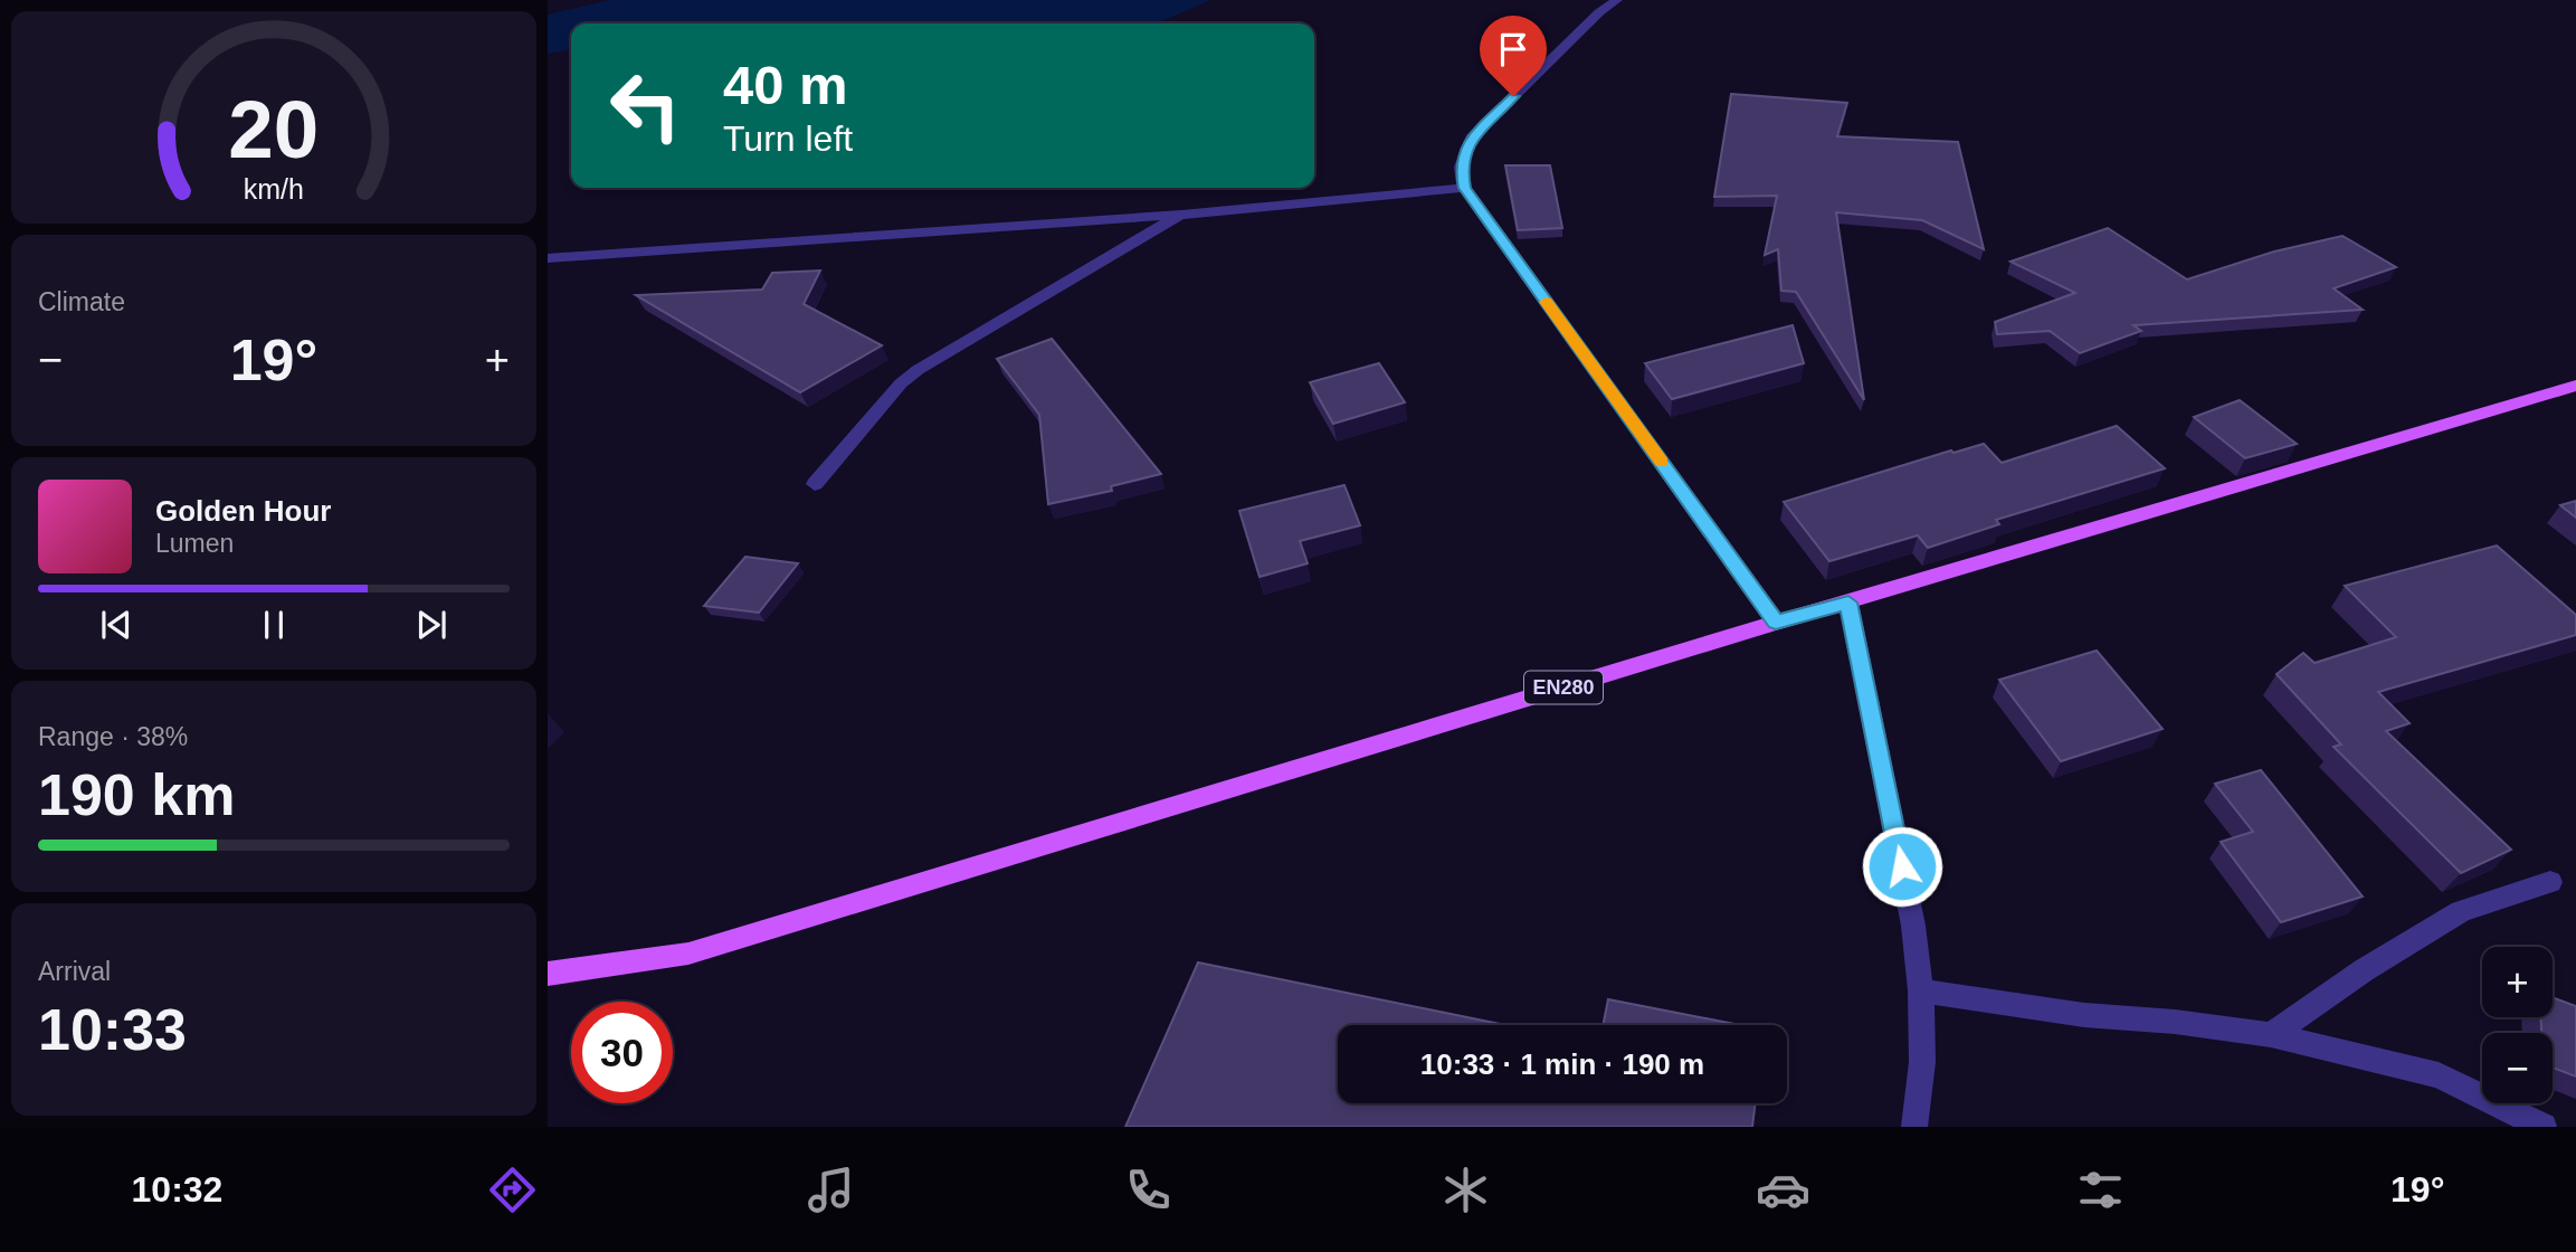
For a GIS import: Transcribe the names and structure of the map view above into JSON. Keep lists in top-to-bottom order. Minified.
{"streets":{"main road":["EN280"]},"page":{"turn":["40 m","Turn left"],"tile":["Climate",["Range · 38%","190 km"],["Arrival","10:33"]],"heat":["−","19°","+"],"song":["Golden Hour","Lumen"],"map_buttons":["+","−"],"limit":"30","trip":"10:33 · 1 min · 190 m","tabs":["10:32","19°"],"gauge":["20","km/h"]}}
